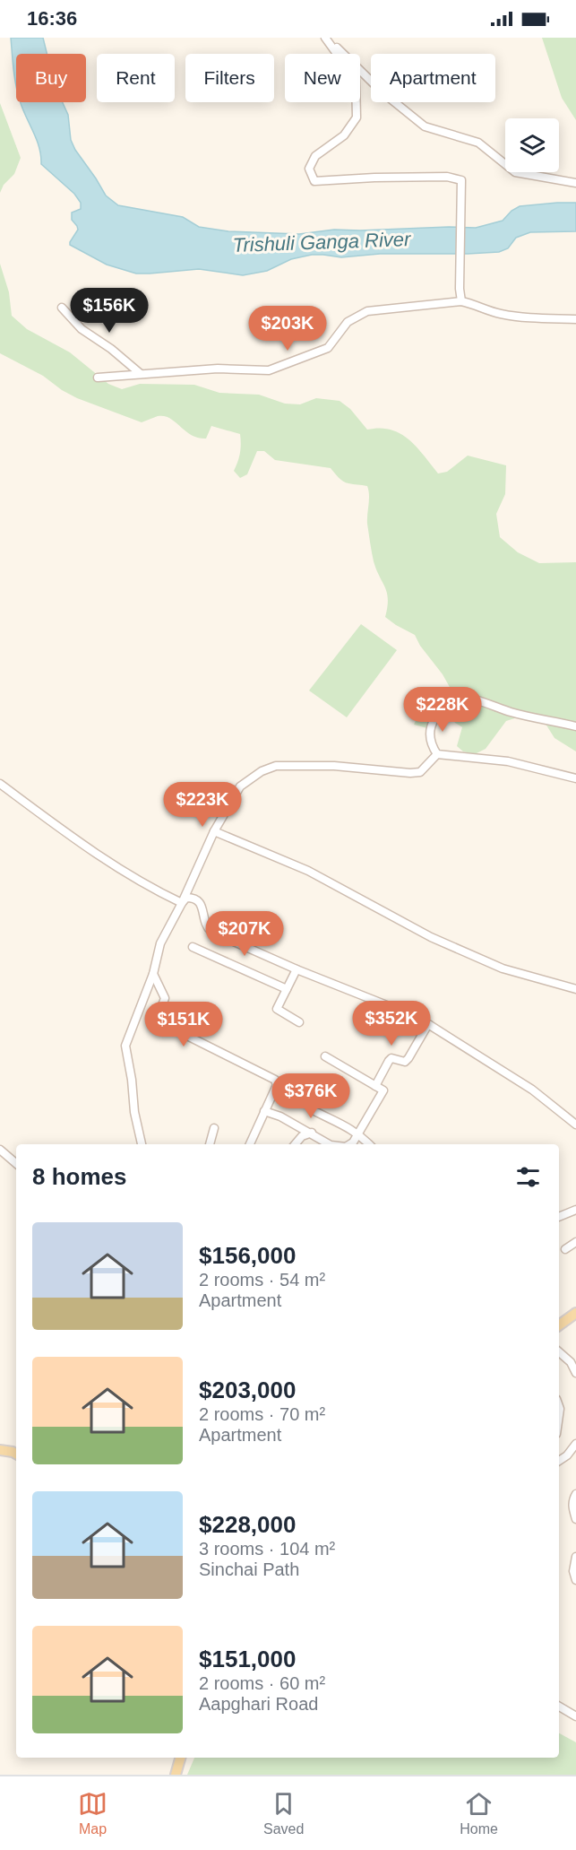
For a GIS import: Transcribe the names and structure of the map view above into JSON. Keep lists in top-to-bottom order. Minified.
{"water":["Trishuli Ganga River"],"page":{"status":"16:36","chip":["Buy","Rent","Filters","New","Apartment"],"price":["$156K","$203K","$228K","$223K","$207K","$352K","$151K","$376K"],"heading":"8 homes","list":[{"name":"$156,000","note":"2 rooms · 54 m² · Apartment"},{"name":"$203,000","note":"2 rooms · 70 m² · Apartment"},{"name":"$228,000","note":"3 rooms · 104 m² · Sinchai Path"},{"name":"$151,000","note":"2 rooms · 60 m² · Aapghari Road"}],"tabs":["Map","Saved","Home"]}}
